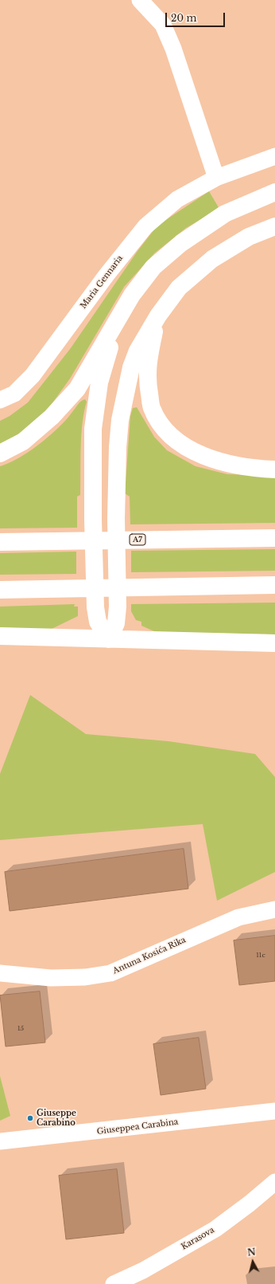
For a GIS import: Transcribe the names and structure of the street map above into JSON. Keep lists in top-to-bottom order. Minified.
{"streets":{"highway":["A7"],"street":["Maria Gennaria","Antuna Kosića Rika","Giuseppea Carabina","Karasova"]},"places":["Giuseppe Carabino"],"house_numbers":["11c","15"],"scale_bar":"20 m","north":"top"}
